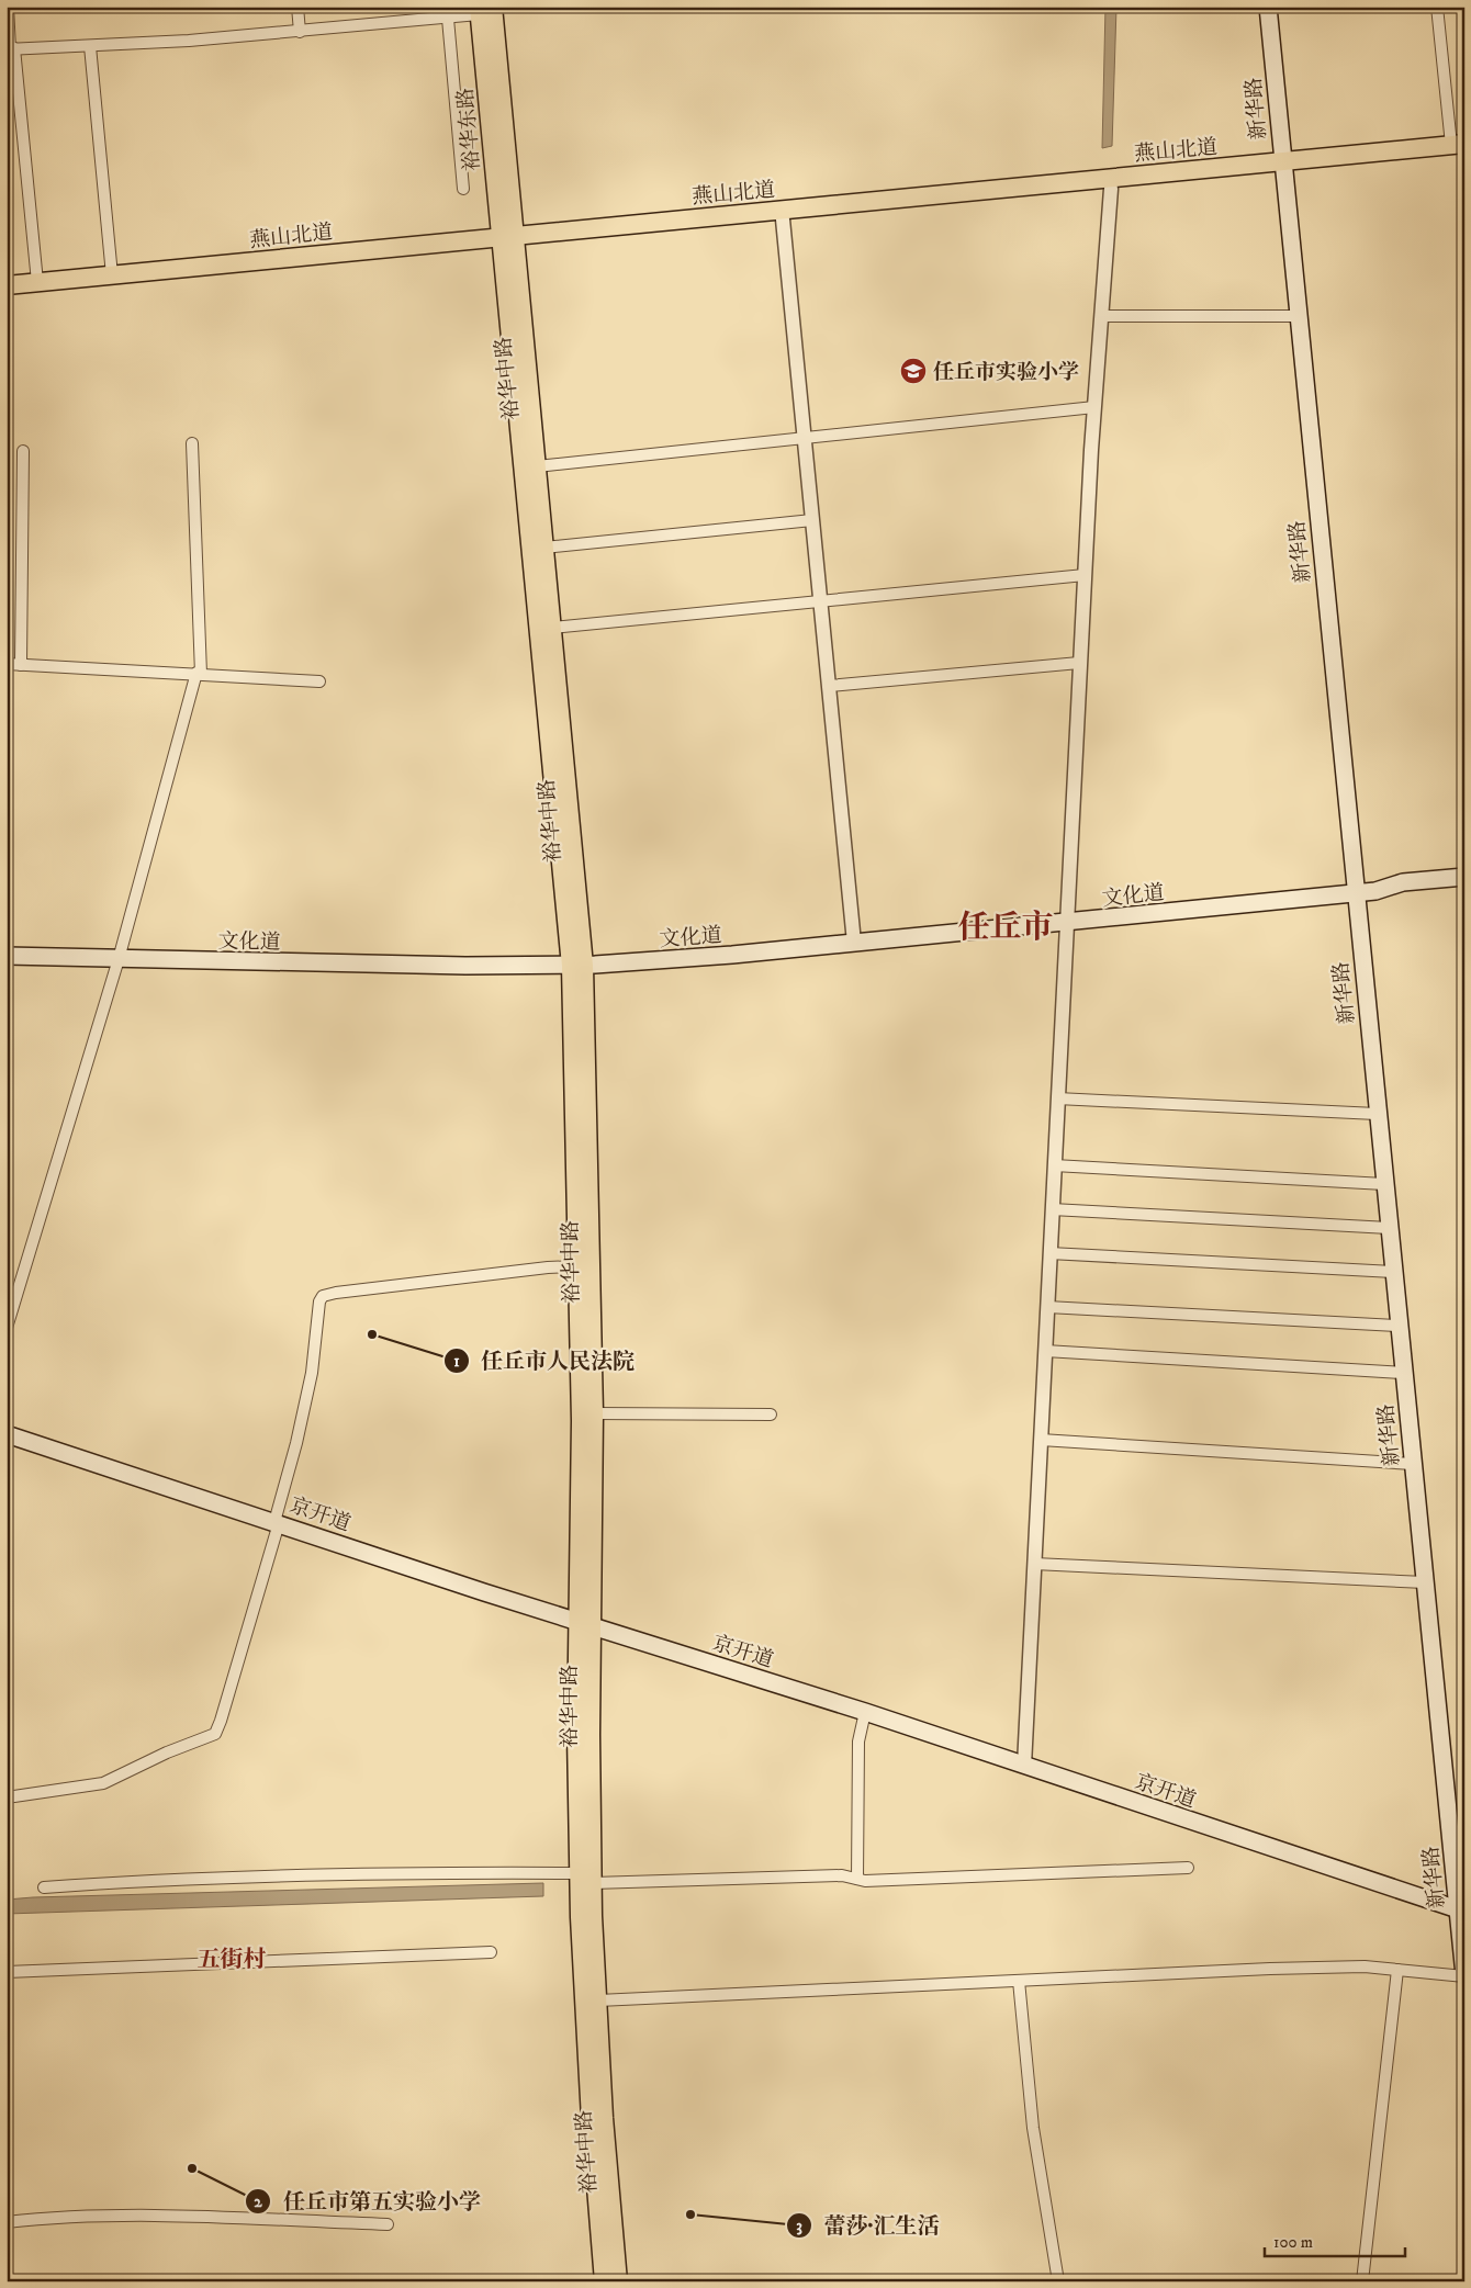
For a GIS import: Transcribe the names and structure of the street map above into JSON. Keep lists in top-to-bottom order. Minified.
{"streets":{"main road":["新华路","裕华东路","燕山北道","裕华中路","文化道","京开道"]},"crossings":[["新华路","燕山北道"],["新华路","文化道"],["新华路","京开道"],["裕华东路","燕山北道"],["裕华东路","裕华中路"],["燕山北道","裕华中路"],["裕华中路","文化道"],["裕华中路","京开道"]],"districts":["任丘市","五街村"],"places":{"school or university":["任丘市实验小学"],"other":["任丘市人民法院","任丘市第五实验小学","蕾莎·汇生活"]},"scale_bar":"100 m"}
